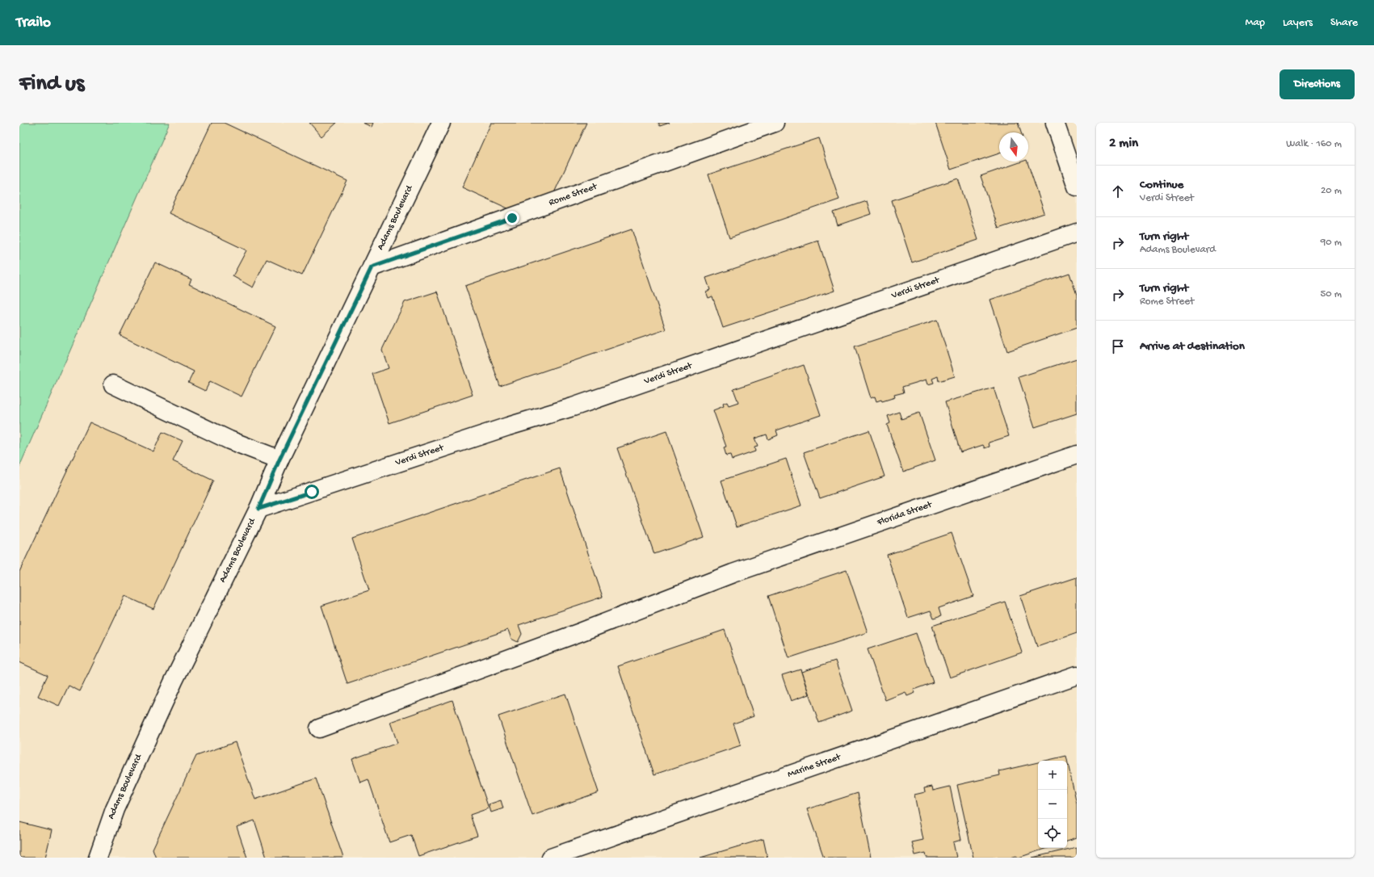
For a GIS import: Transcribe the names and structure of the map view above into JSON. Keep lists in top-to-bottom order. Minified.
{"streets":{"street":["Rome Street","Adams Boulevard","Verdi Street","Florida Street","Marine Street"]},"crossings":[["Rome Street","Adams Boulevard"],["Adams Boulevard","Verdi Street"]],"north":"bottom","page":{"header":"Trailo","nav":["Map","Layers","Share"],"buttons":"Directions","title":"Find us","heading":["2 min","Walk · 160 m"],"list":[["Continue","Verdi Street","20 m"],["Turn right","Adams Boulevard","90 m"],["Turn right","Rome Street","50 m"],"Arrive at destination"],"map_buttons":["+","−"]}}
